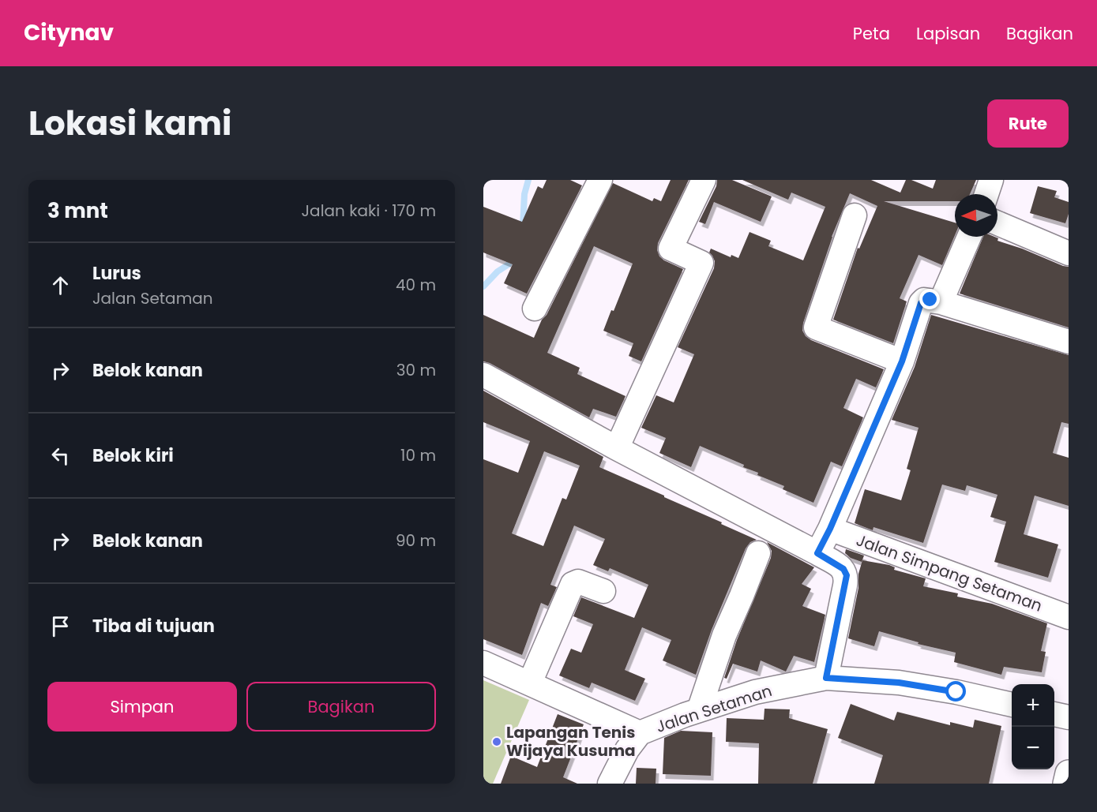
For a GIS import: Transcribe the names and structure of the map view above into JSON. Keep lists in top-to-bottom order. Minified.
{"streets":{"street":["Jalan Simpang Setaman","Jalan Setaman"]},"places":["Lapangan Tenis Wijaya Kusuma"],"north":"left","page":{"header":"Citynav","nav":["Peta","Lapisan","Bagikan"],"title":"Lokasi kami","buttons":["Rute",["Simpan","Bagikan"]],"heading":["3 mnt","Jalan kaki · 170 m"],"list":[["Lurus","Jalan Setaman","40 m"],["Belok kanan","30 m"],["Belok kiri","10 m"],["Belok kanan","90 m"],"Tiba di tujuan"],"map_buttons":["+","−"]}}
